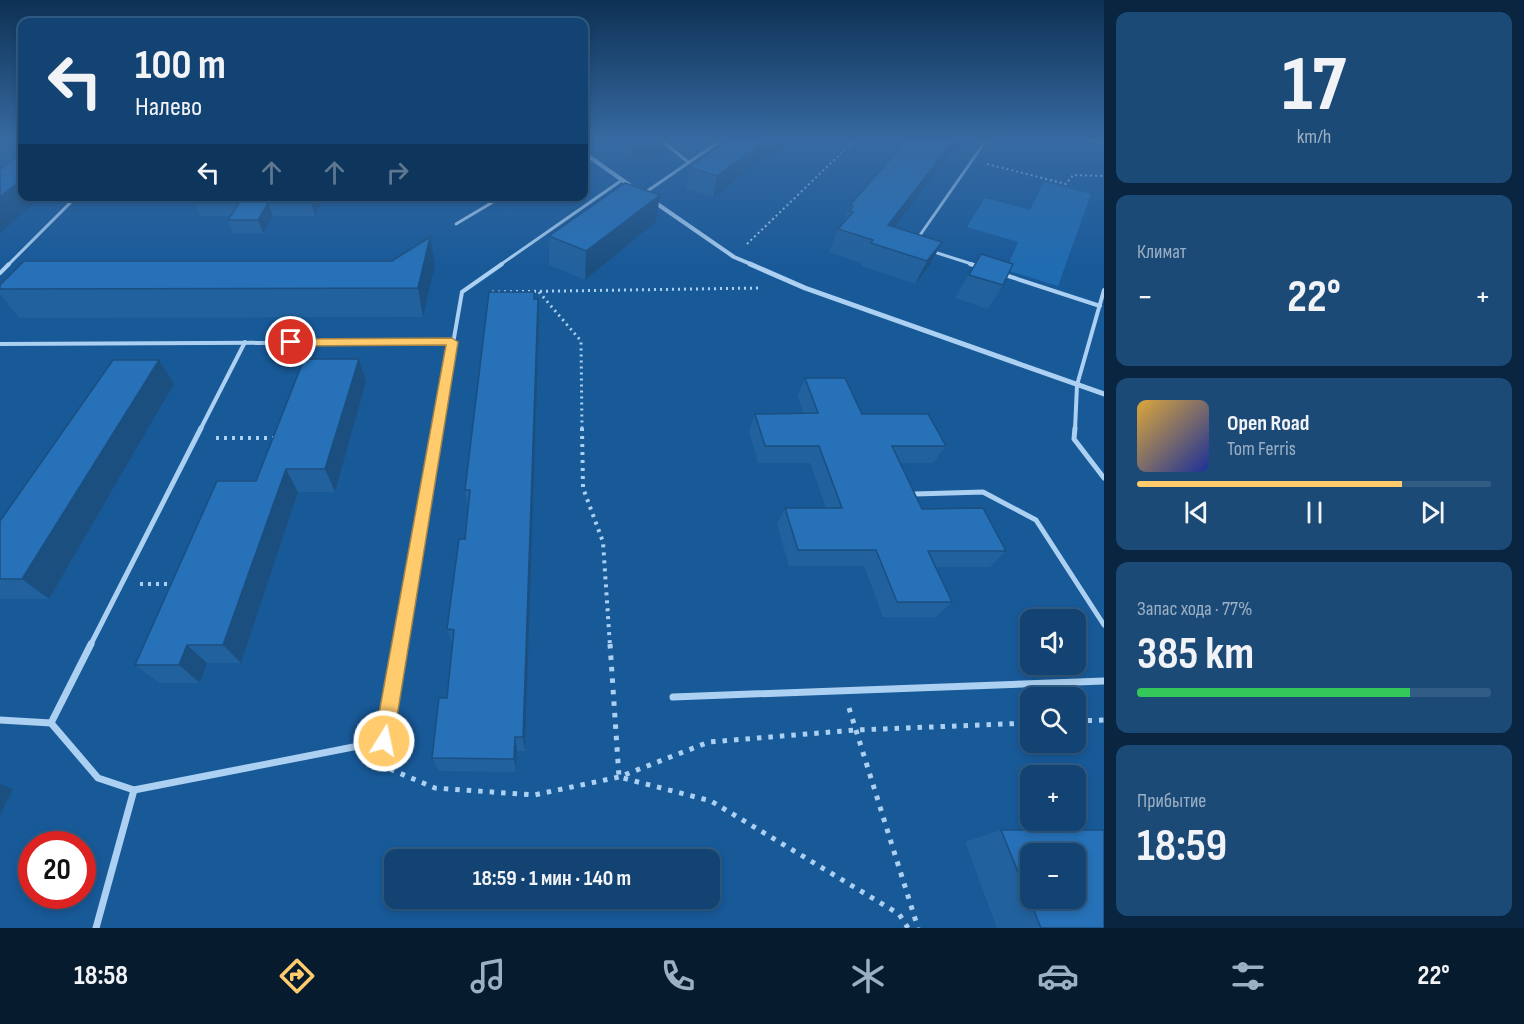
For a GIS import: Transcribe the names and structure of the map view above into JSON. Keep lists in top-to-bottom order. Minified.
{"page":{"tile":[["17","km/h"],"Климат",["Запас хода · 77%","385 km"],["Прибытие","18:59"]],"turn":["100 m","Налево"],"heat":["−","22°","+"],"song":["Open Road","Tom Ferris"],"map_buttons":["+","−"],"limit":"20","trip":"18:59 · 1 мин · 140 m","tabs":["18:58","22°"]}}
